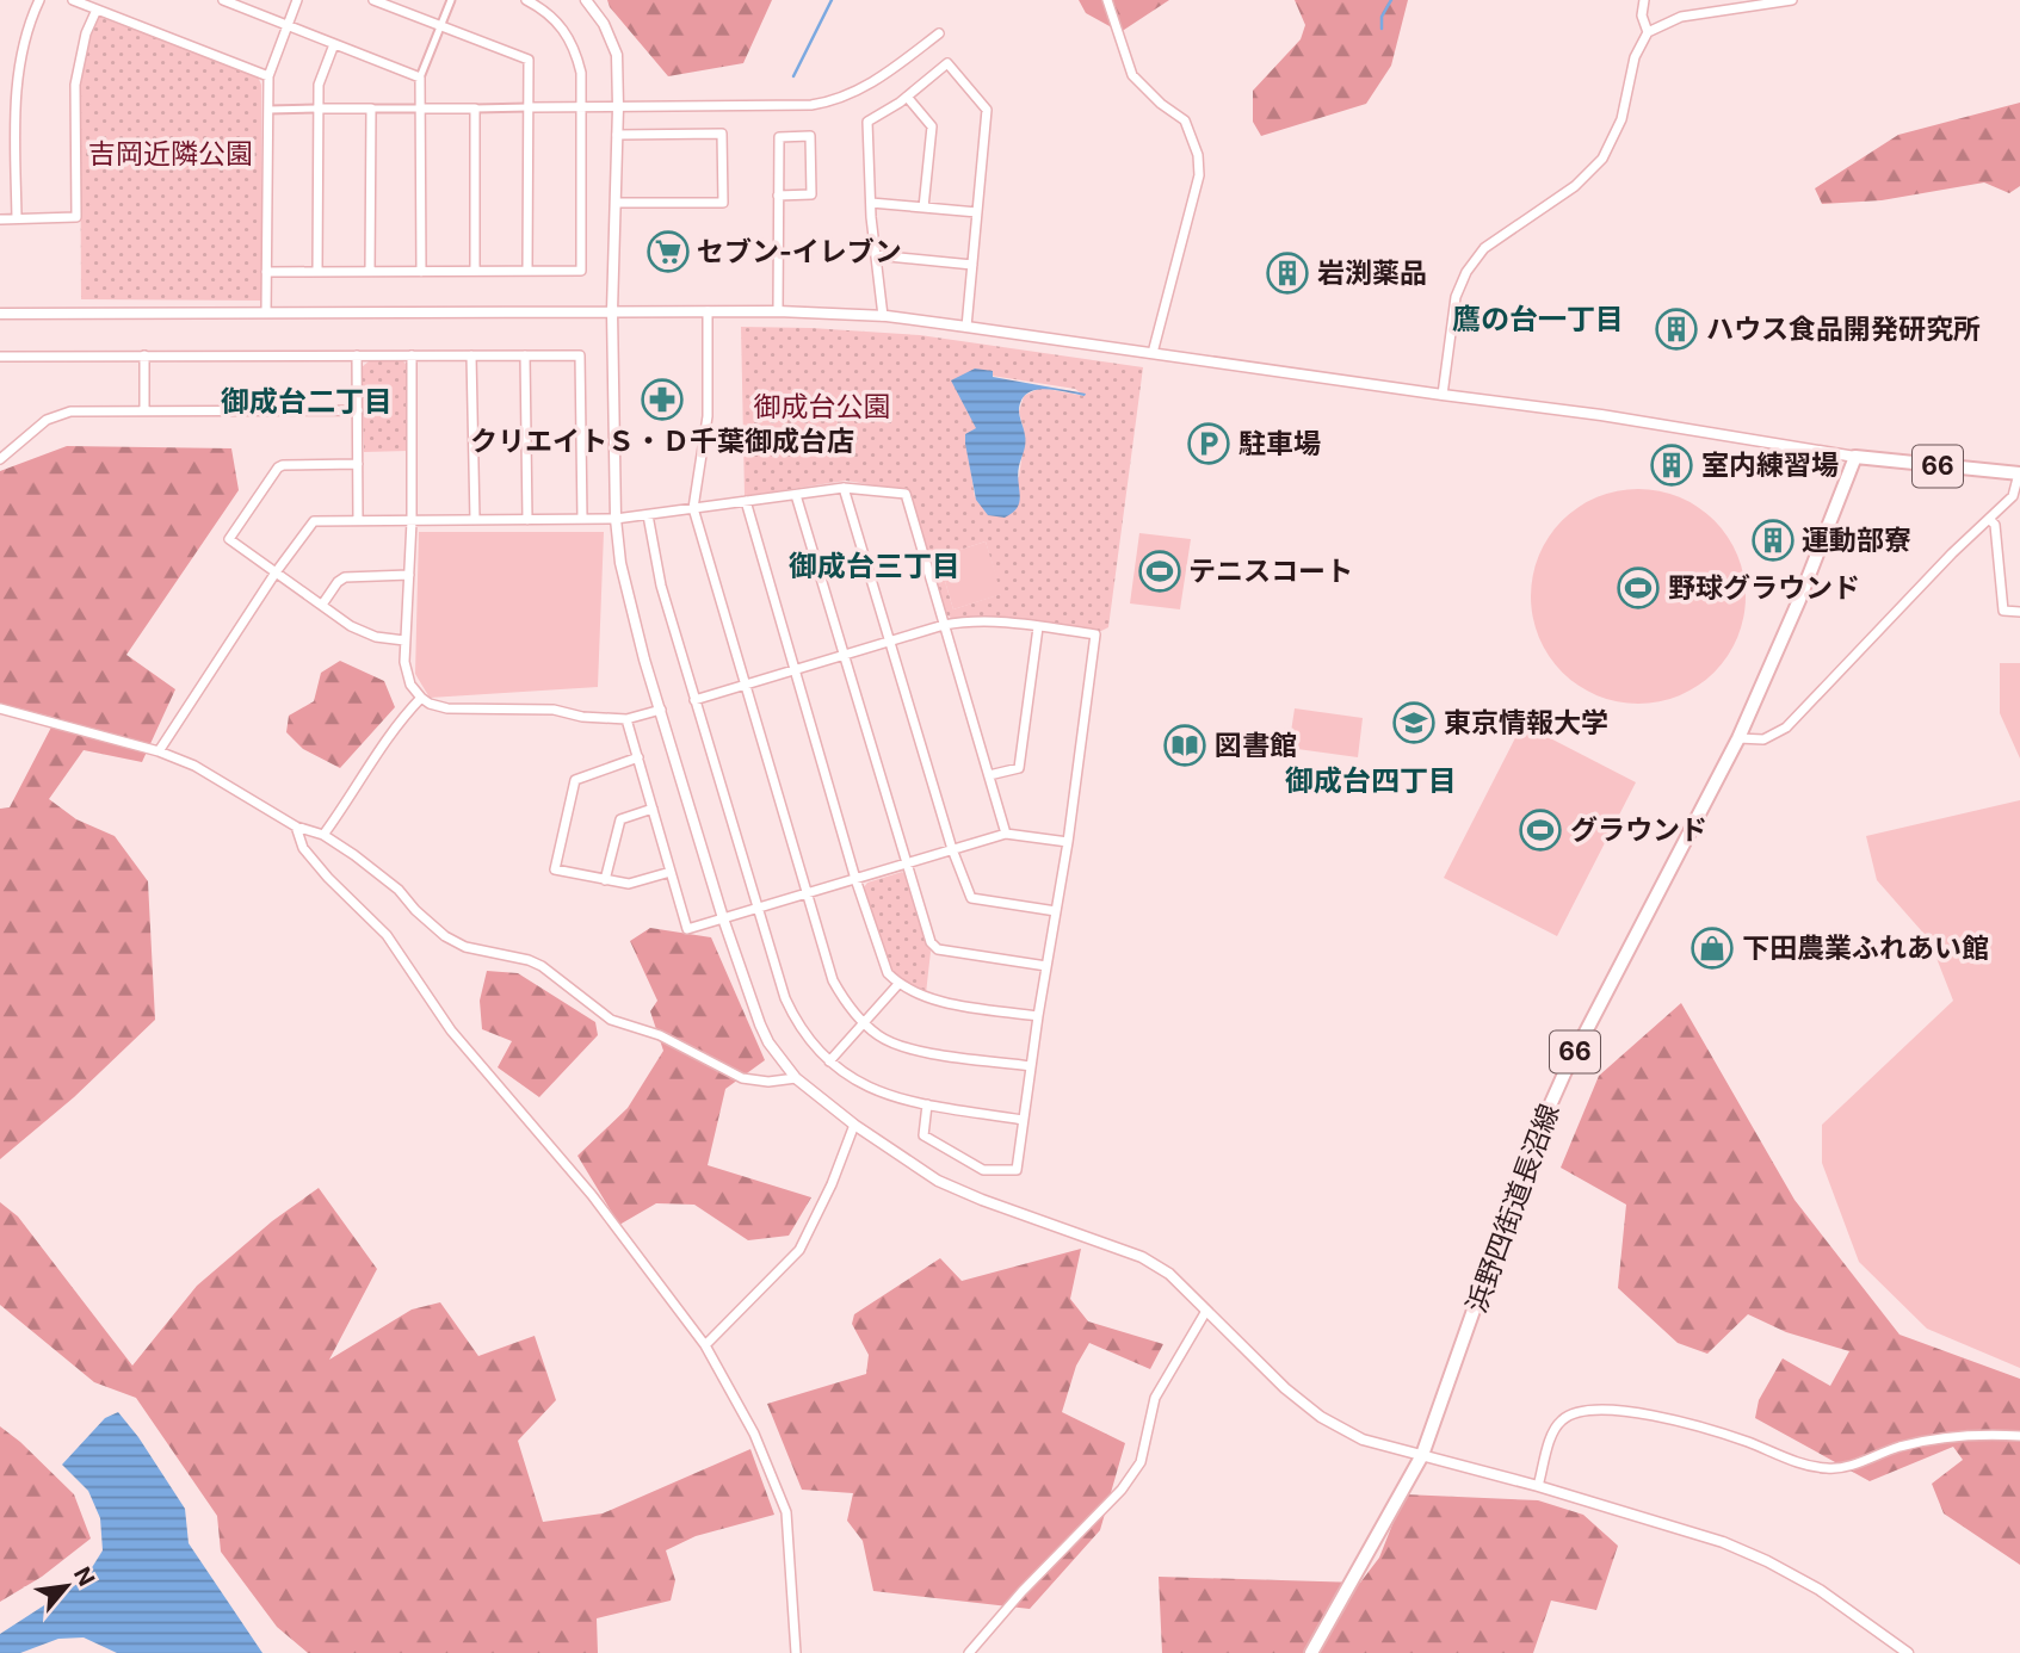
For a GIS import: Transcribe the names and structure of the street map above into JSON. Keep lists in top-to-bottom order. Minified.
{"streets":{"main road":["66","浜野四街道長沼線"]},"crossings":[["66","浜野四街道長沼線"]],"districts":["鷹の台一丁目","御成台二丁目","御成台三丁目","御成台四丁目"],"parks":["吉岡近隣公園","御成台公園"],"places":{"supermarket":["セブン-イレブン"],"building":["岩渕薬品","ハウス食品開発研究所","室内練習場","運動部寮"],"pharmacy":["クリエイトＳ・Ｄ千葉御成台店"],"parking":["駐車場"],"sports":["テニスコート","野球グラウンド","グラウンド"],"school or university":["東京情報大学"],"library":["図書館"],"shop":["下田農業ふれあい館"]},"north":"top right"}
